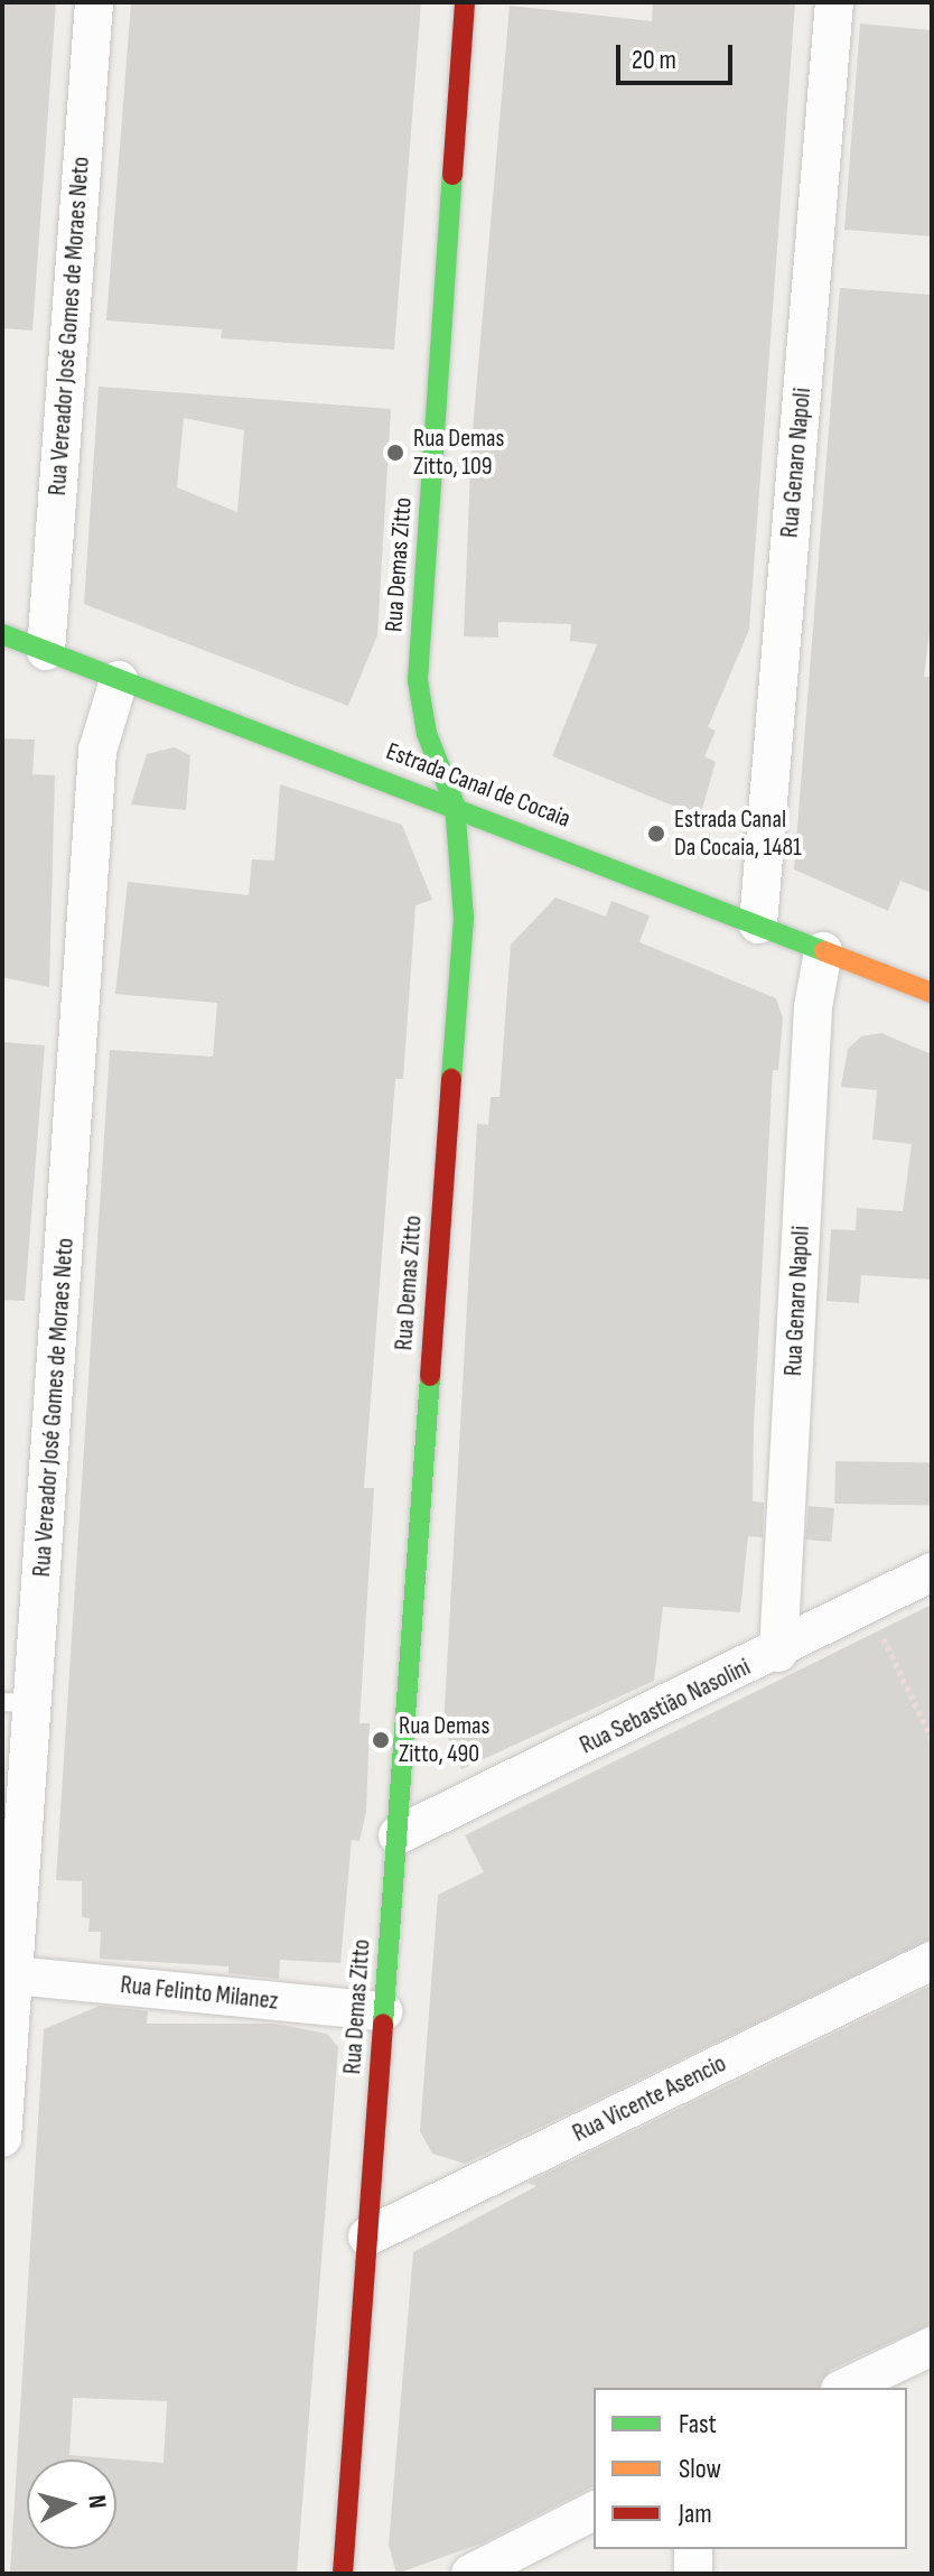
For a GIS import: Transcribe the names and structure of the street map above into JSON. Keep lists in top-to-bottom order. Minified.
{"streets":{"street":["Rua Vereador José Gomes de Moraes Neto","Rua Genaro Napoli","Rua Demas Zitto","Estrada Canal de Cocaia","Rua Sebastião Nasolini","Rua Felinto Milanez","Rua Vicente Asencio"]},"crossings":[["Rua Vereador José Gomes de Moraes Neto","Estrada Canal de Cocaia"],["Rua Vereador José Gomes de Moraes Neto","Rua Felinto Milanez"],["Rua Genaro Napoli","Estrada Canal de Cocaia"],["Rua Genaro Napoli","Rua Sebastião Nasolini"],["Rua Demas Zitto","Estrada Canal de Cocaia"],["Rua Demas Zitto","Rua Sebastião Nasolini"],["Rua Demas Zitto","Rua Felinto Milanez"],["Rua Demas Zitto","Rua Vicente Asencio"]],"places":["Rua Demas Zitto, 109","Estrada Canal Da Cocaia, 1481","Rua Demas Zitto, 490"],"legend":["Fast","Slow","Jam"],"scale_bar":"20 m","north":"right"}
